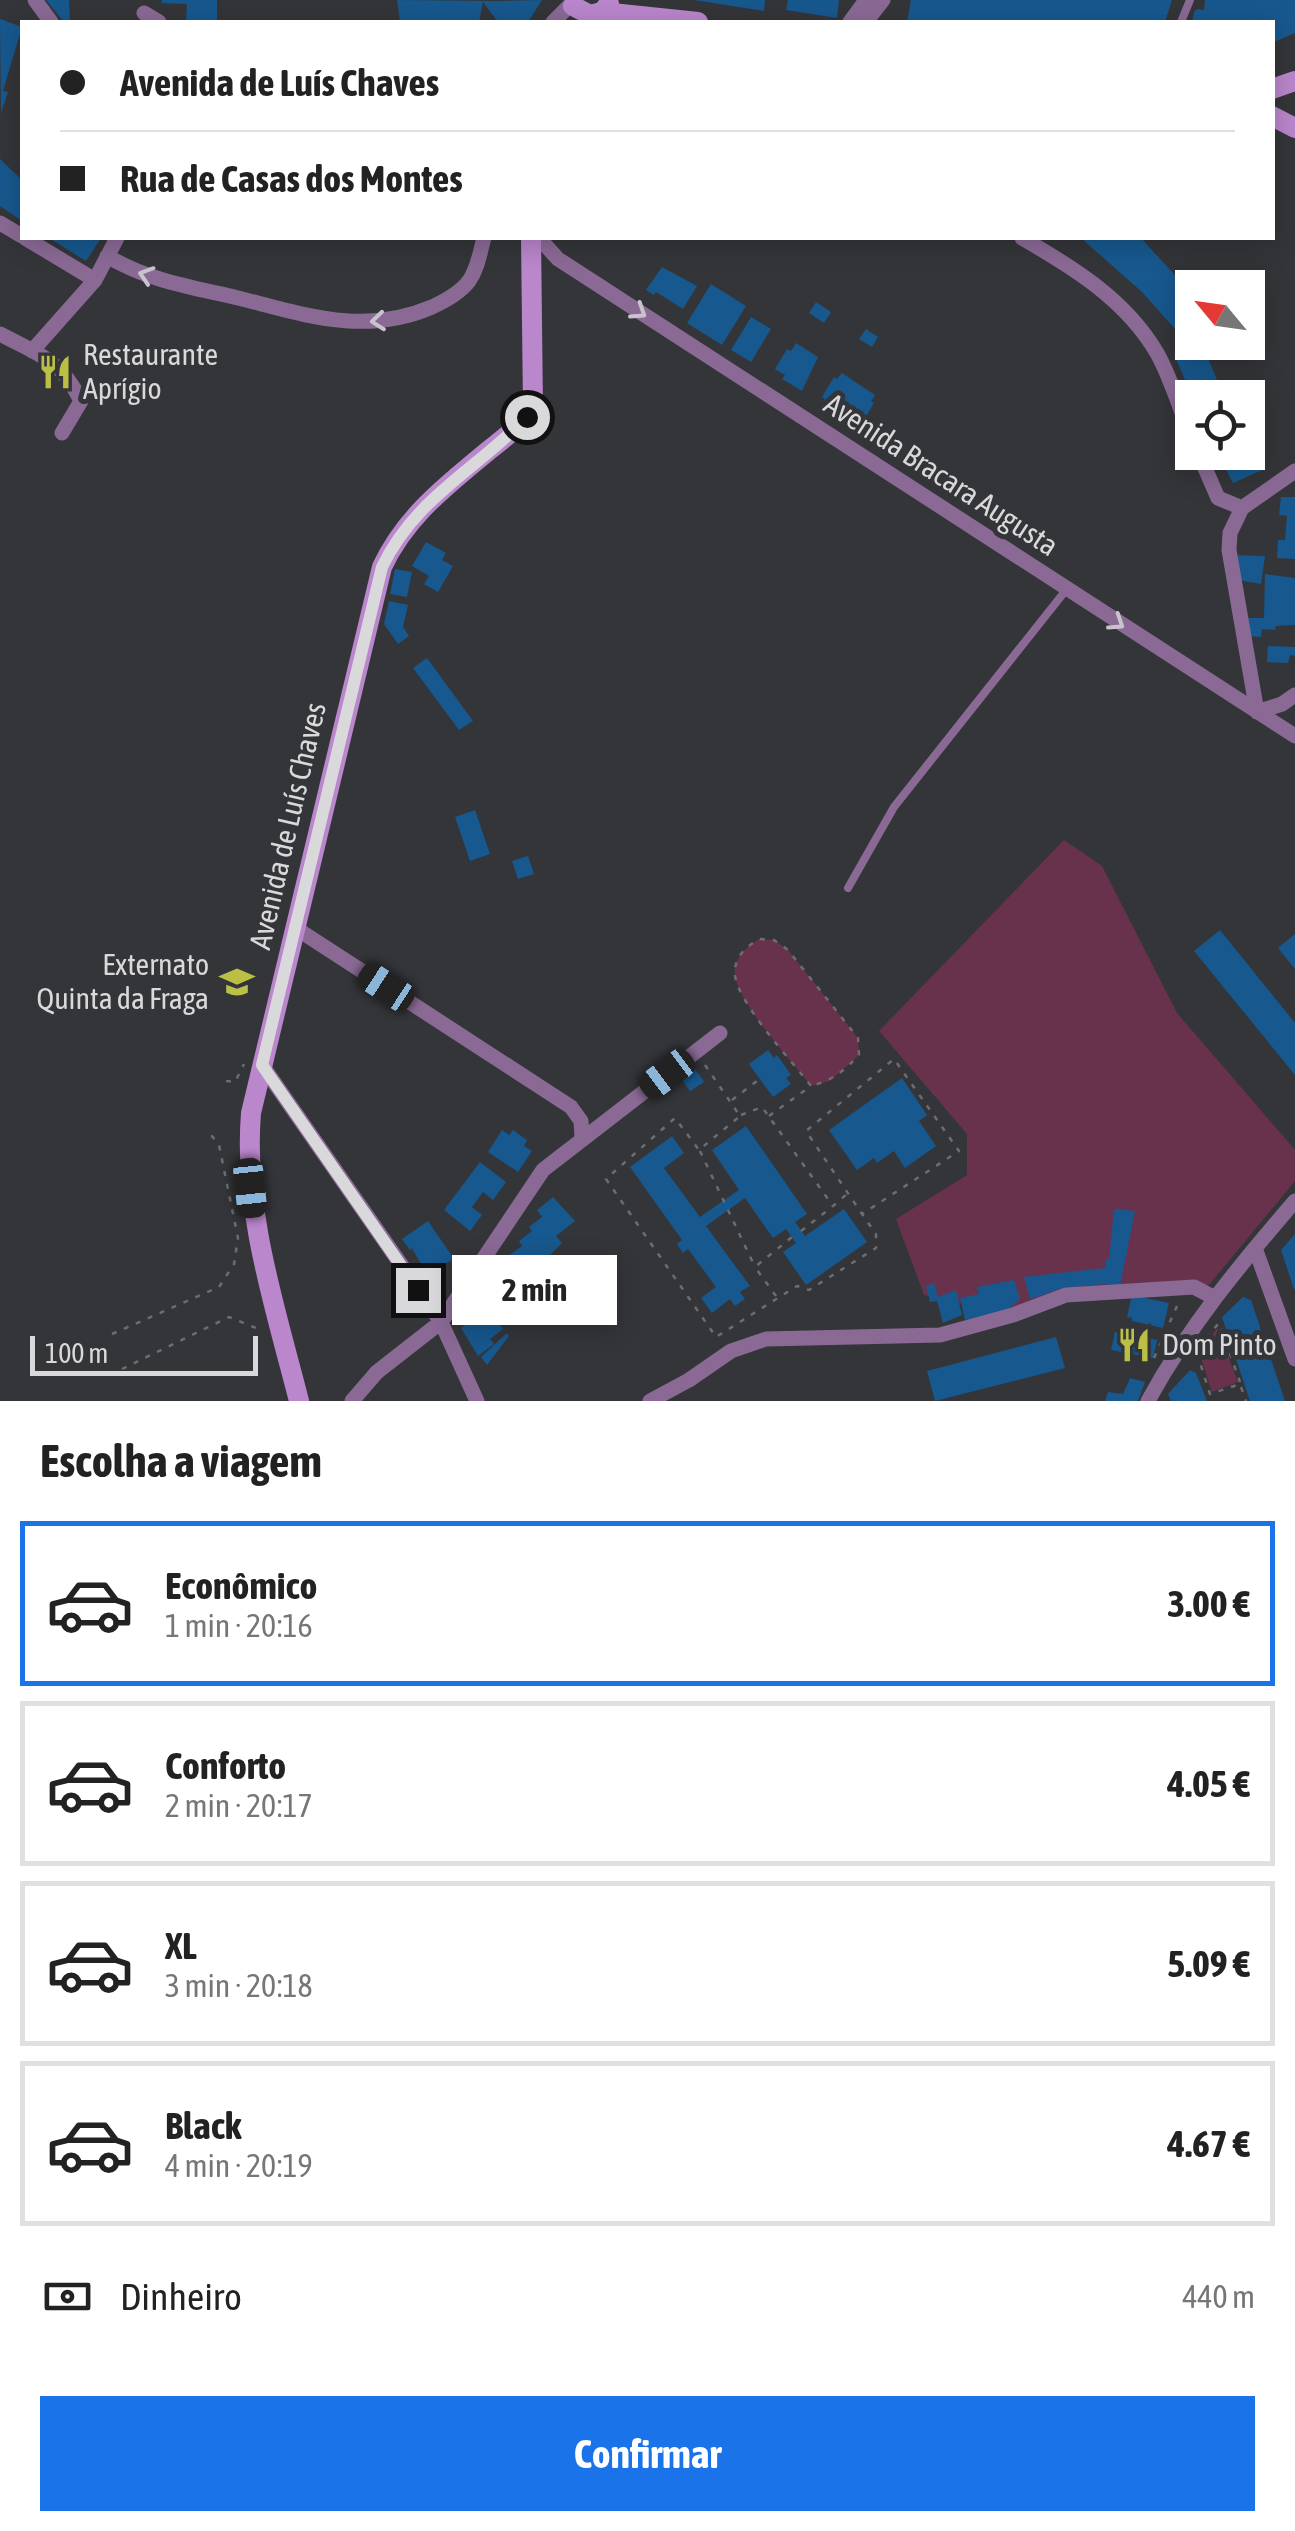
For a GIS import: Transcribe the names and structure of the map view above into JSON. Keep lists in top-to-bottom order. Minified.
{"streets":{"main road":["Avenida de Luís Chaves"],"street":["Avenida Bracara Augusta"]},"one_way":["Avenida Bracara Augusta"],"places":{"restaurant":["Restaurante Aprígio","Dom Pinto"],"school or university":["Externato Quinta da Fraga"]},"scale_bar":"100 m","north":"top left","page":{"banner":["Avenida de Luís Chaves","Rua de Casas dos Montes"],"bubble":"2 min","scale":"100 m","heading":"Escolha a viagem","list":[{"name":"Econômico","note":"1 min · 20:16","value":"3.00 €"},{"name":"Conforto","note":"2 min · 20:17","value":"4.05 €"},{"name":"XL","note":"3 min · 20:18","value":"5.09 €"},{"name":"Black","note":"4 min · 20:19","value":"4.67 €"}],"pay":["Dinheiro","440 m"],"buttons":"Confirmar"}}
